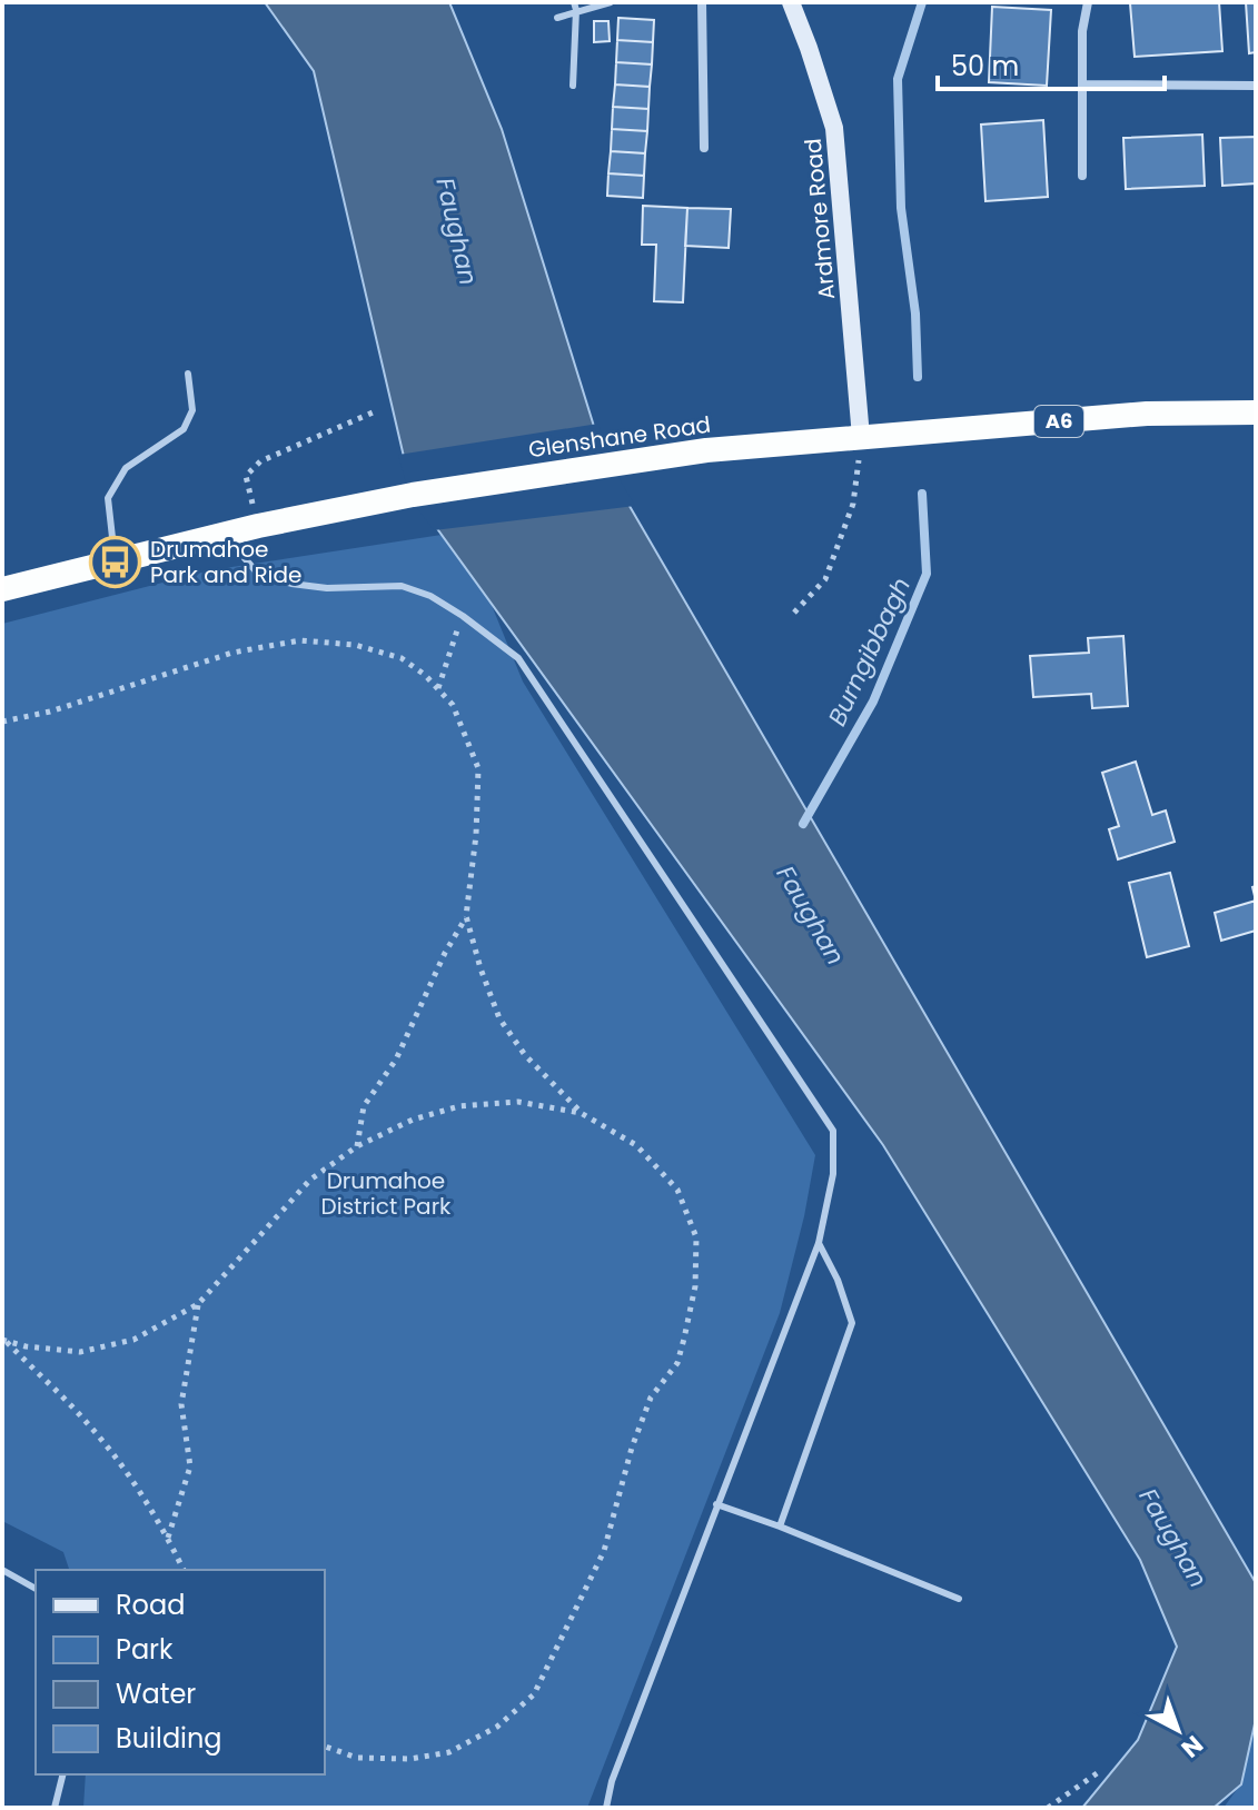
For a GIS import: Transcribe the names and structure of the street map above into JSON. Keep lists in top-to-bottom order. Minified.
{"streets":{"highway":["A6","Glenshane Road"],"main road":["Ardmore Road"]},"crossings":[["Ardmore Road","Glenshane Road"]],"water":["Faughan","Burngibbagh"],"parks":["Drumahoe District Park"],"places":{"bus stop":["Drumahoe Park and Ride"]},"legend":["Road","Park","Water","Building"],"scale_bar":"50 m","north":"bottom right"}
